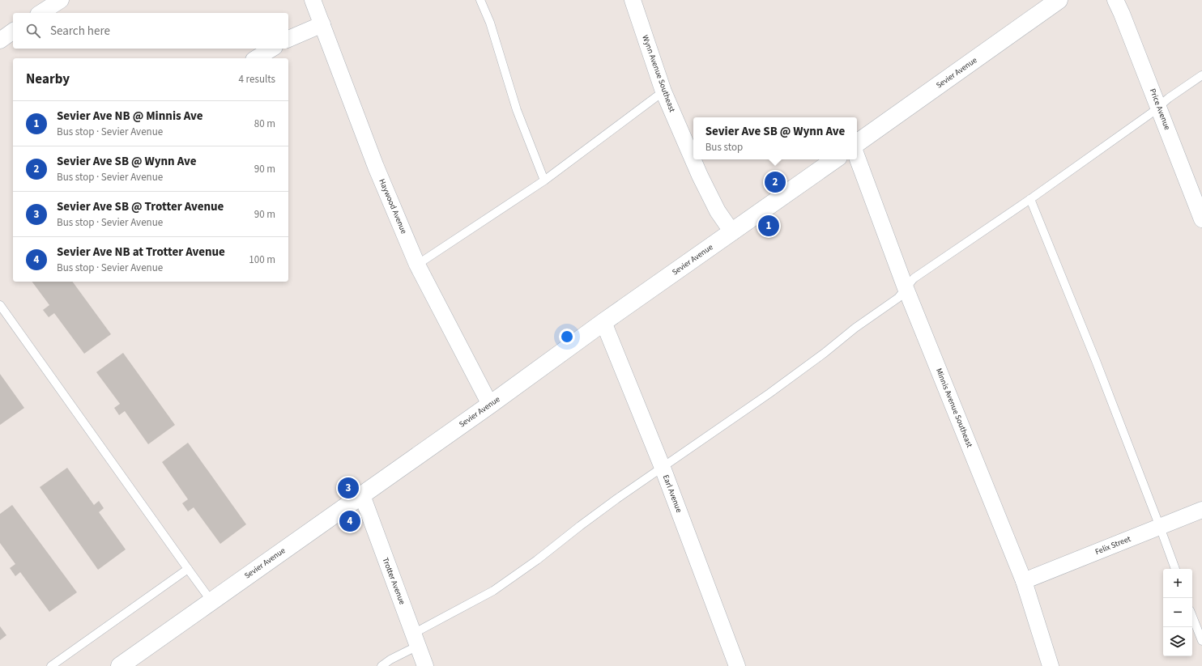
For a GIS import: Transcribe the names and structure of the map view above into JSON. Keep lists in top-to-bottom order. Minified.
{"streets":{"street":["Sevier Avenue","Wynn Avenue Southeast","Price Avenue","Haywood Avenue","Minnis Avenue Southeast","Earl Avenue","Felix Street","Trotter Avenue"]},"crossings":[["Sevier Avenue","Wynn Avenue Southeast"],["Sevier Avenue","Haywood Avenue"],["Sevier Avenue","Earl Avenue"],["Sevier Avenue","Trotter Avenue"],["Minnis Avenue Southeast","Felix Street"]],"page":{"search":"Search here","heading":["Nearby","4 results"],"list":[{"mark":"1","name":"Sevier Ave NB @ Minnis Ave","note":"Bus stop · Sevier Avenue","value":"80 m"},{"mark":"2","name":"Sevier Ave SB @ Wynn Ave","note":"Bus stop · Sevier Avenue","value":"90 m"},{"mark":"3","name":"Sevier Ave SB @ Trotter Avenue","note":"Bus stop · Sevier Avenue","value":"90 m"},{"mark":"4","name":"Sevier Ave NB at Trotter Avenue","note":"Bus stop · Sevier Avenue","value":"100 m"}],"popup":["Sevier Ave SB @ Wynn Ave","Bus stop"],"pins":["2","1","3","4"],"map_buttons":["+","−"]}}
